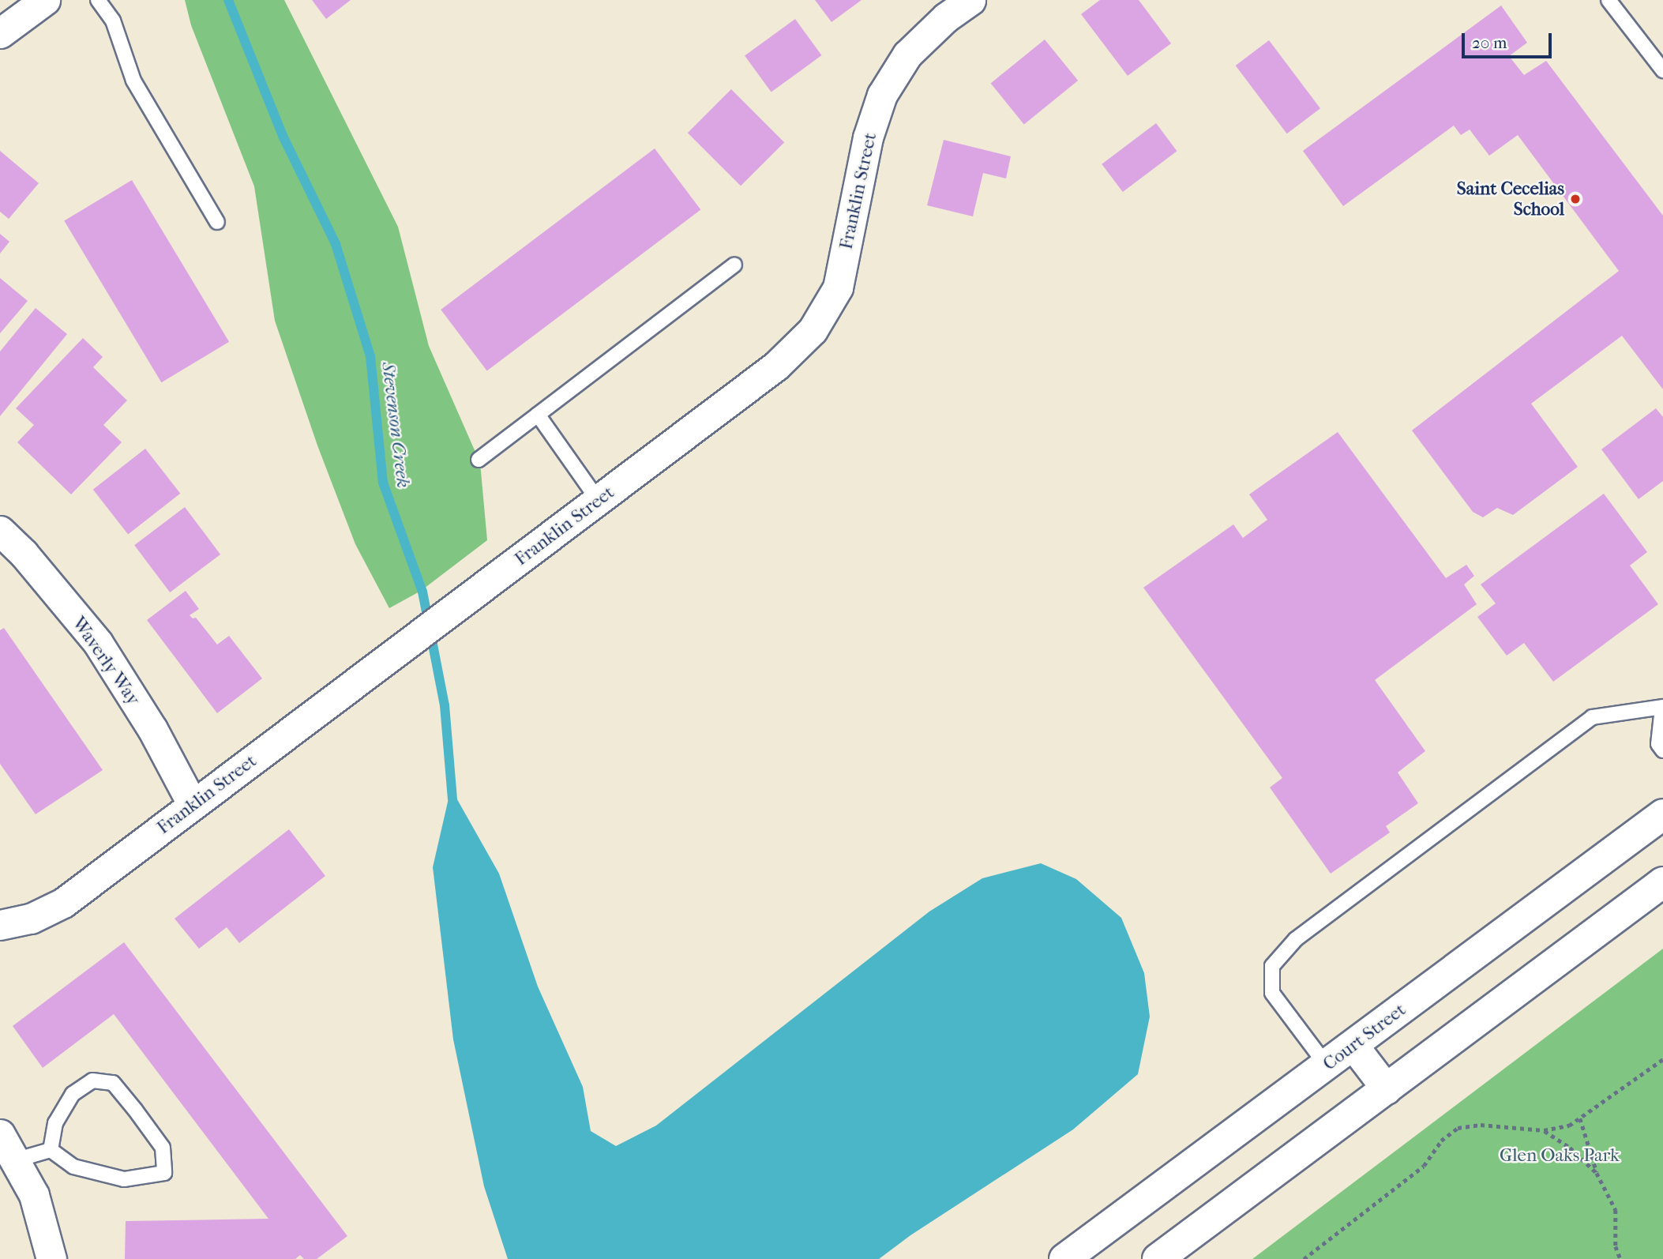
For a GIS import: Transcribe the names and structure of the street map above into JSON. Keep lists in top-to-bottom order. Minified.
{"streets":{"main road":["Court Street"],"street":["Franklin Street","Waverly Way"]},"crossings":[["Franklin Street","Waverly Way"]],"water":["Stevenson Creek"],"parks":["Glen Oaks Park"],"places":["Saint Cecelias School"],"scale_bar":"20 m"}
